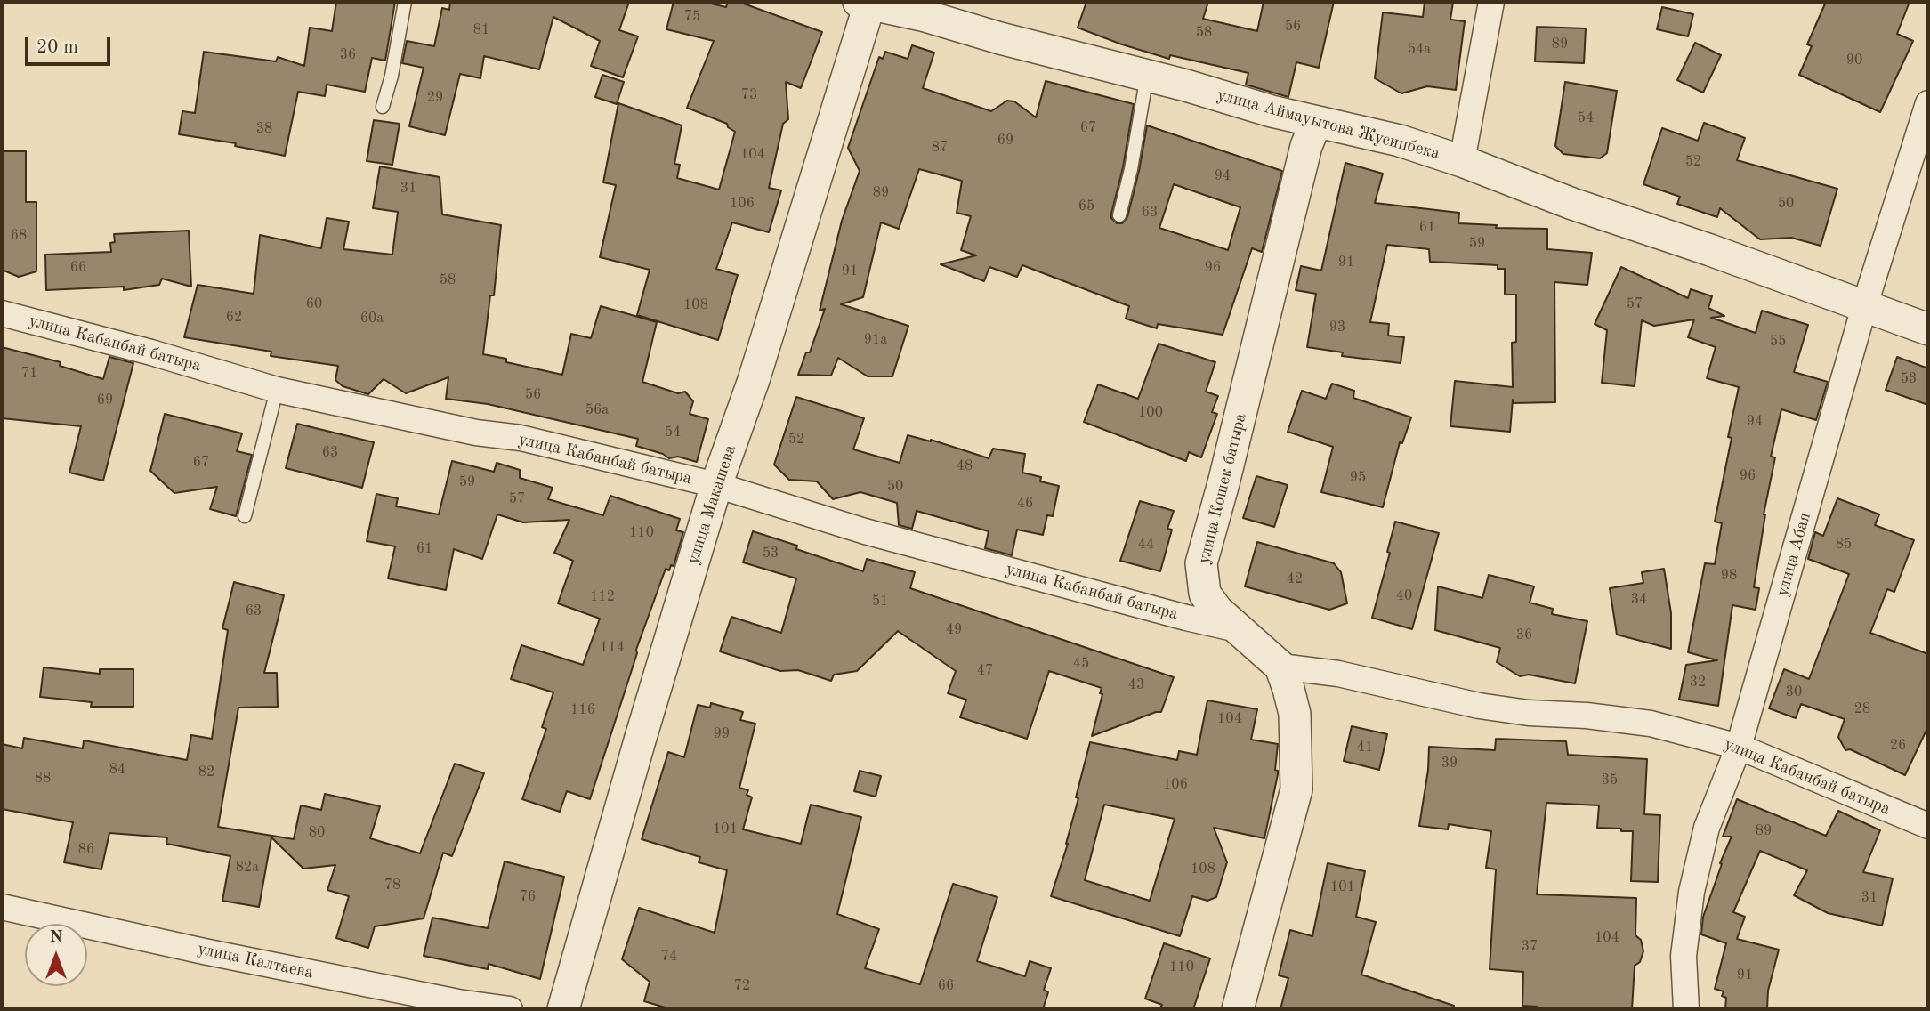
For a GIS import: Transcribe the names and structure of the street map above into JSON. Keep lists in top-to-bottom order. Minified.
{"streets":{"street":["улица Аймауытова Жусипбека","улица Кабанбай батыра","улица Кошек батыра","улица Макашева","улица Абая","улица Калтаева"]},"crossings":[["улица Аймауытова Жусипбека","улица Кошек батыра"],["улица Аймауытова Жусипбека","улица Макашева"],["улица Аймауытова Жусипбека","улица Абая"],["улица Кабанбай батыра","улица Кошек батыра"],["улица Кабанбай батыра","улица Макашева"],["улица Кабанбай батыра","улица Абая"]],"house_numbers":["75","56","81","58","89","54а","36","90","73","29","54","67","38","69","87","104","52","94","31","89","106","50","65","63","61","68","59","91","66","96","91","58","60","57","108","62","60а","93","91а","55","71","53","56","69","56а","100","94","54","52","63","67","48","96","95","59","50","57","46","110","44","85","61","53","98","42","40","112","34","51","63","49","36","114","45","47","32","43","30","28","116","104","99","26","41","39","84","82","88","35","106","101","89","80","86","82а","108","78","101","76","31","104","37","74","110","91","72","66"],"scale_bar":"20 m","north":"top"}
